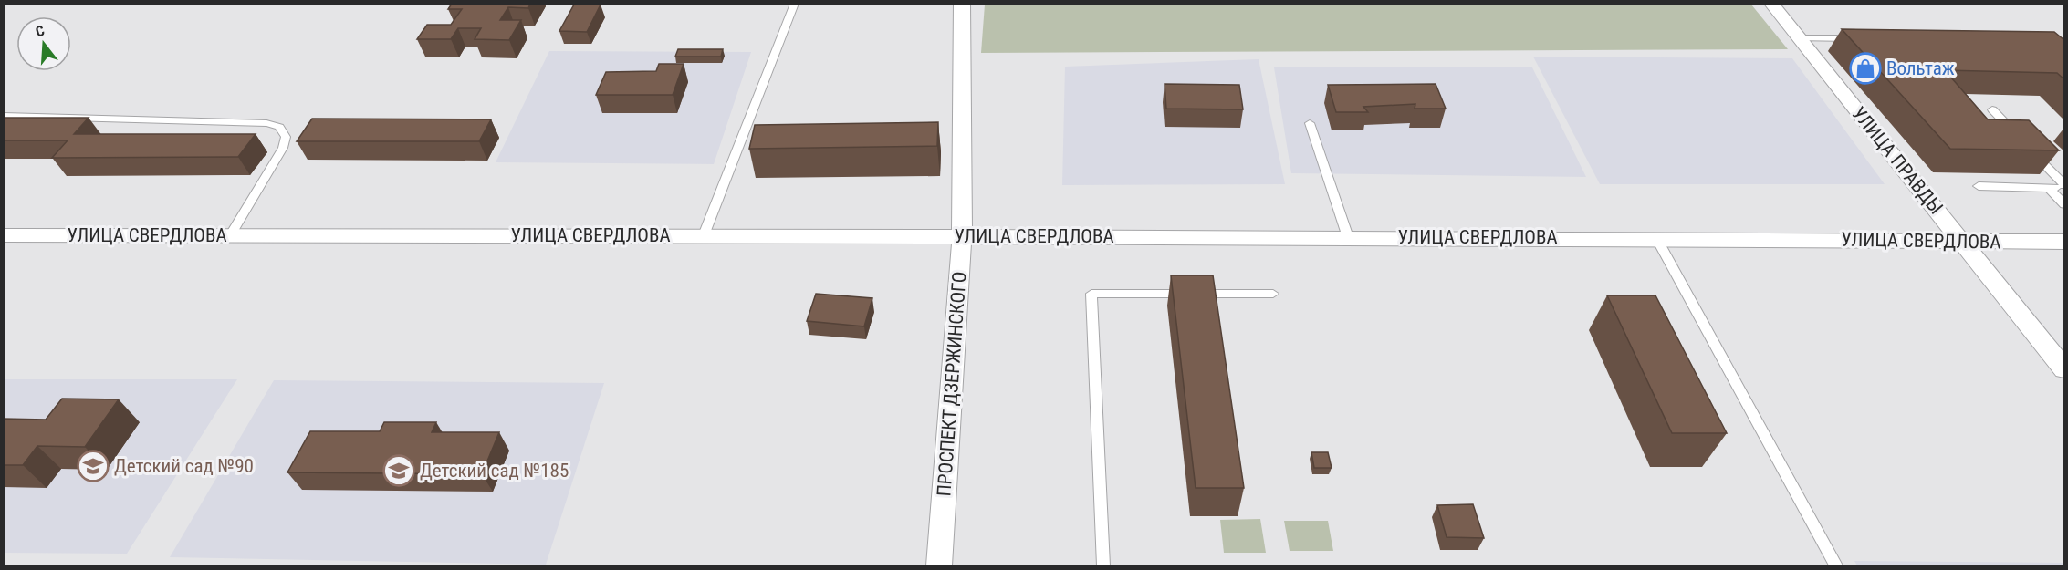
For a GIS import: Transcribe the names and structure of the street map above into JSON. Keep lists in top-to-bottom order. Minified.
{"streets":{"street":["УЛИЦА ПРАВДЫ","УЛИЦА СВЕРДЛОВА","ПРОСПЕКТ ДЗЕРЖИНСКОГО"]},"crossings":[["УЛИЦА ПРАВДЫ","УЛИЦА СВЕРДЛОВА"],["УЛИЦА СВЕРДЛОВА","ПРОСПЕКТ ДЗЕРЖИНСКОГО"]],"places":{"shop":["Вольтаж"],"school or university":["Детский сад №90","Детский сад №185"]},"north":"top"}
